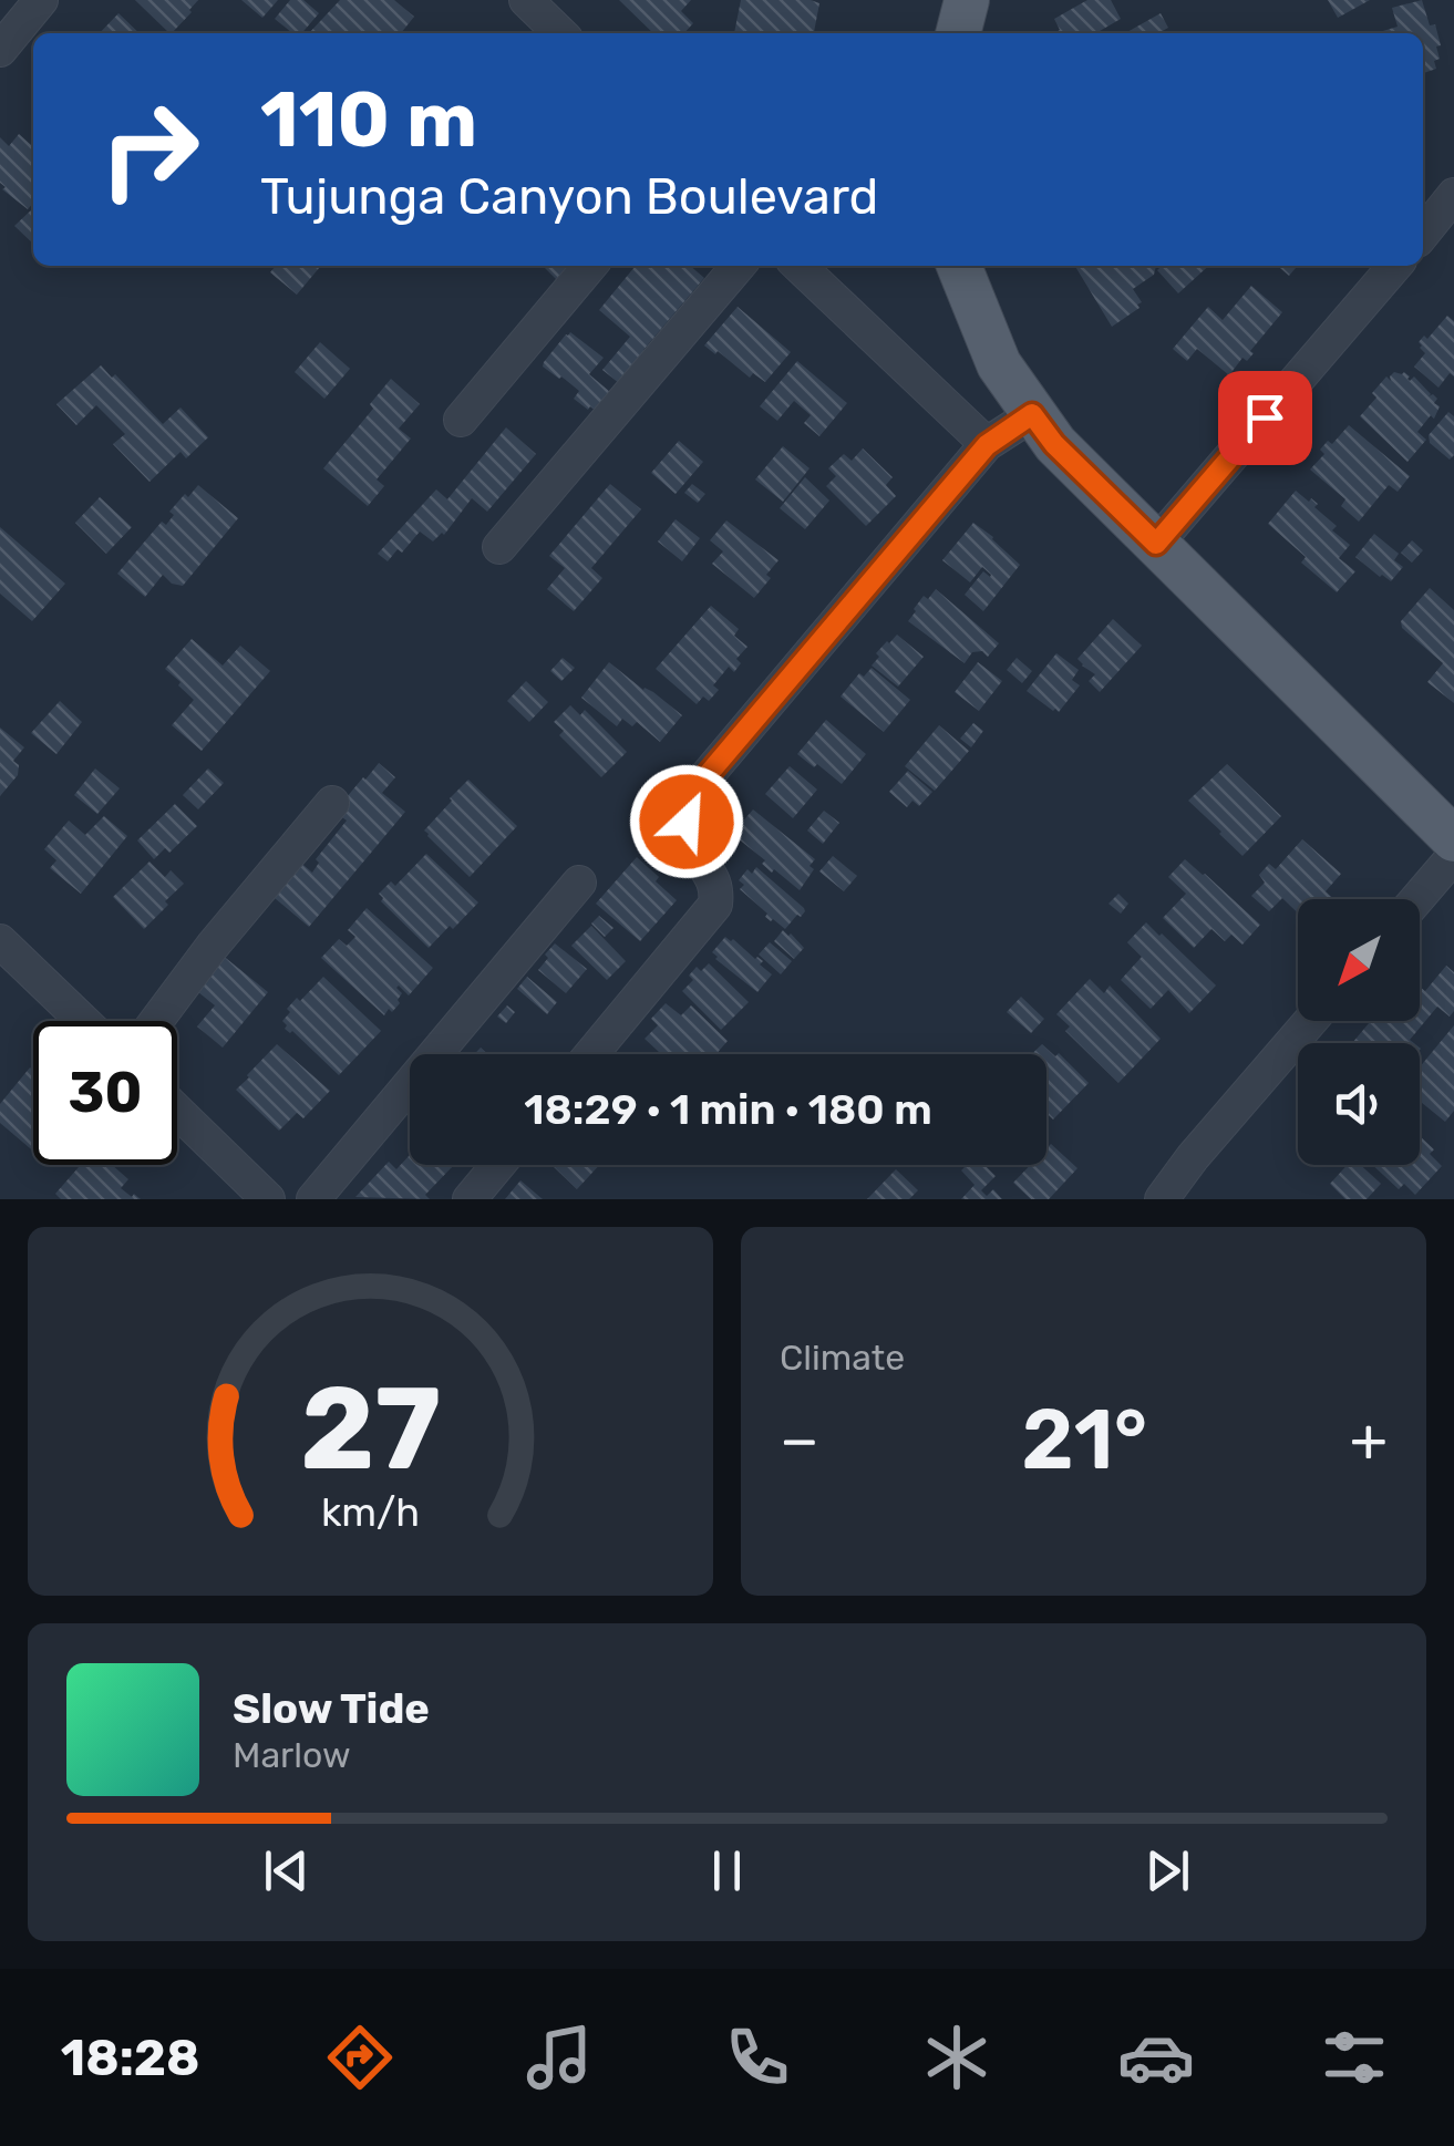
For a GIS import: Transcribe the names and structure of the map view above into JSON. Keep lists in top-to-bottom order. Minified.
{"north":"bottom left","page":{"turn":["110 m","Tujunga Canyon Boulevard"],"limit":"30","trip":"18:29 · 1 min · 180 m","tile":"Climate","heat":["−","21°","+"],"song":["Slow Tide","Marlow"],"tabs":"18:28","gauge":["27","km/h"]}}
